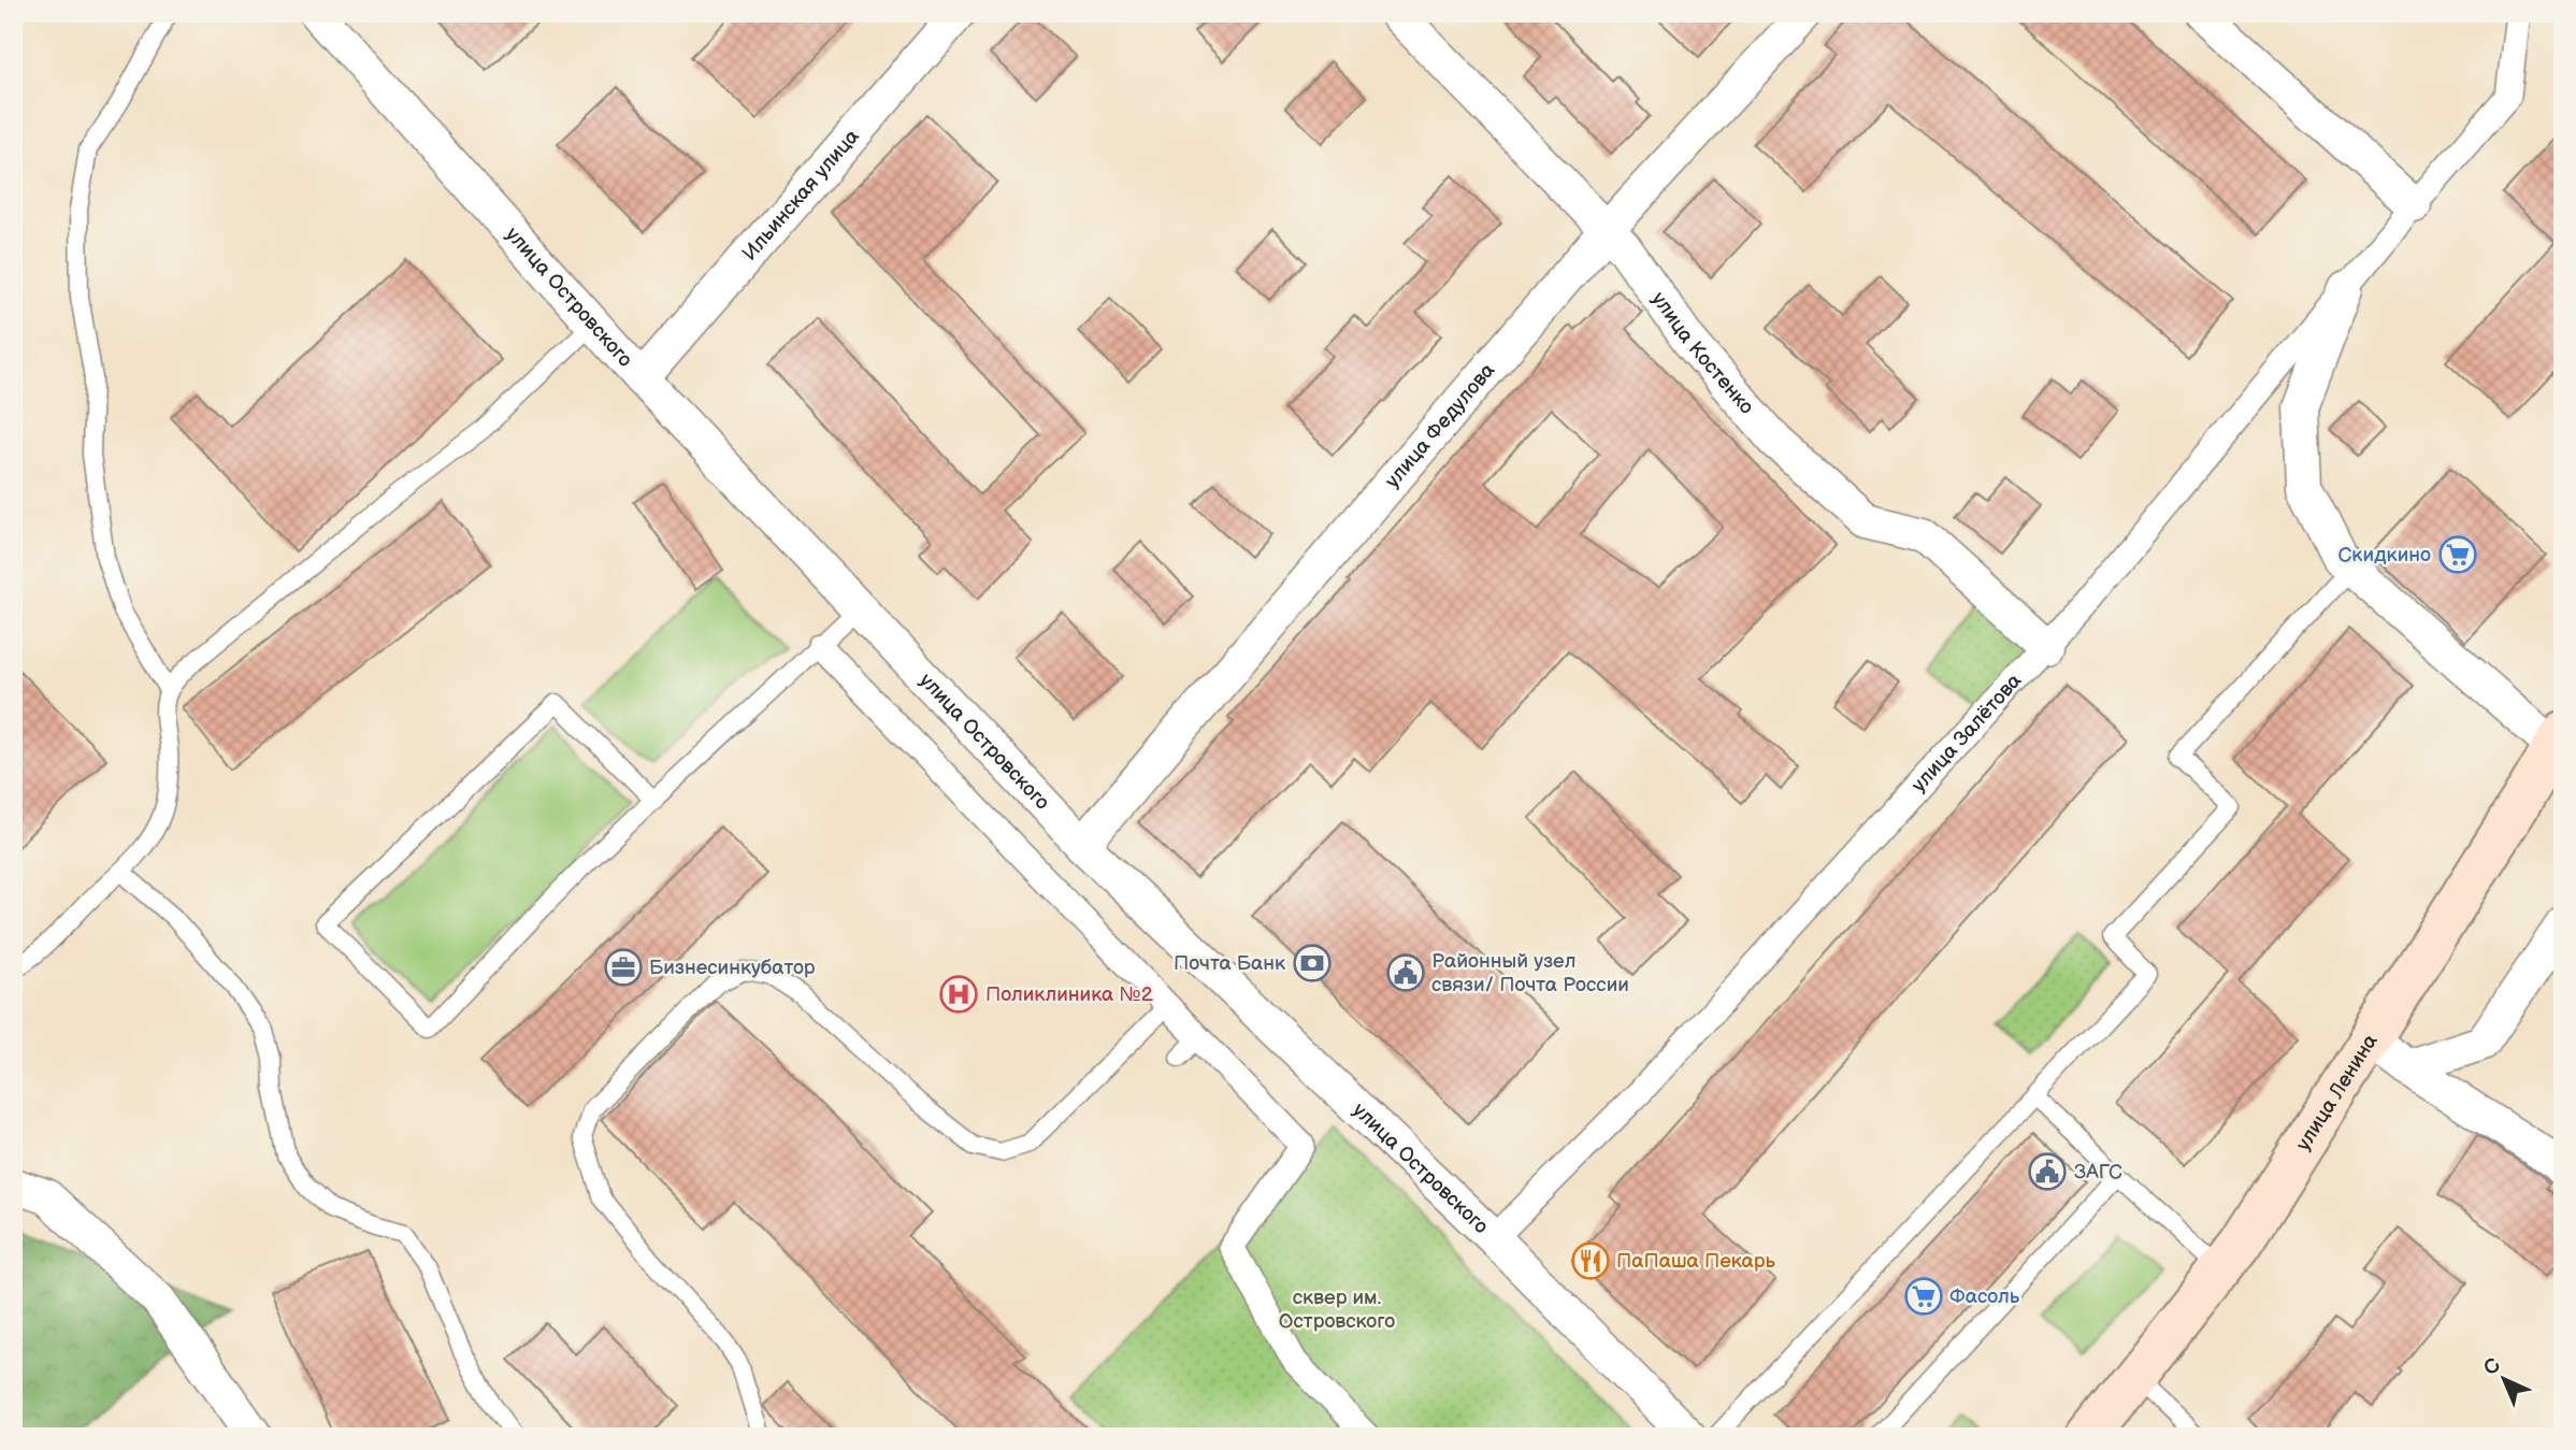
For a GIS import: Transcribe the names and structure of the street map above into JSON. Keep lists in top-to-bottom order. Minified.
{"streets":{"main road":["улица Ленина"],"street":["Ильинская улица","улица Островского","улица Костенко","улица Федулова","улица Залётова"]},"crossings":[["Ильинская улица","улица Островского"],["улица Островского","улица Федулова"],["улица Островского","улица Залётова"],["улица Костенко","улица Федулова"],["улица Костенко","улица Залётова"]],"parks":["сквер им. Островского"],"places":{"supermarket":["Скидкино","Фасоль"],"bank":["Почта Банк"],"office":["Бизнесинкубатор"],"public building":["Районный узел связи/ Почта России","ЗАГС"],"hospital":["Поликлиника №2"],"restaurant":["ПаПаша Пекарь"]},"north":"top left"}
